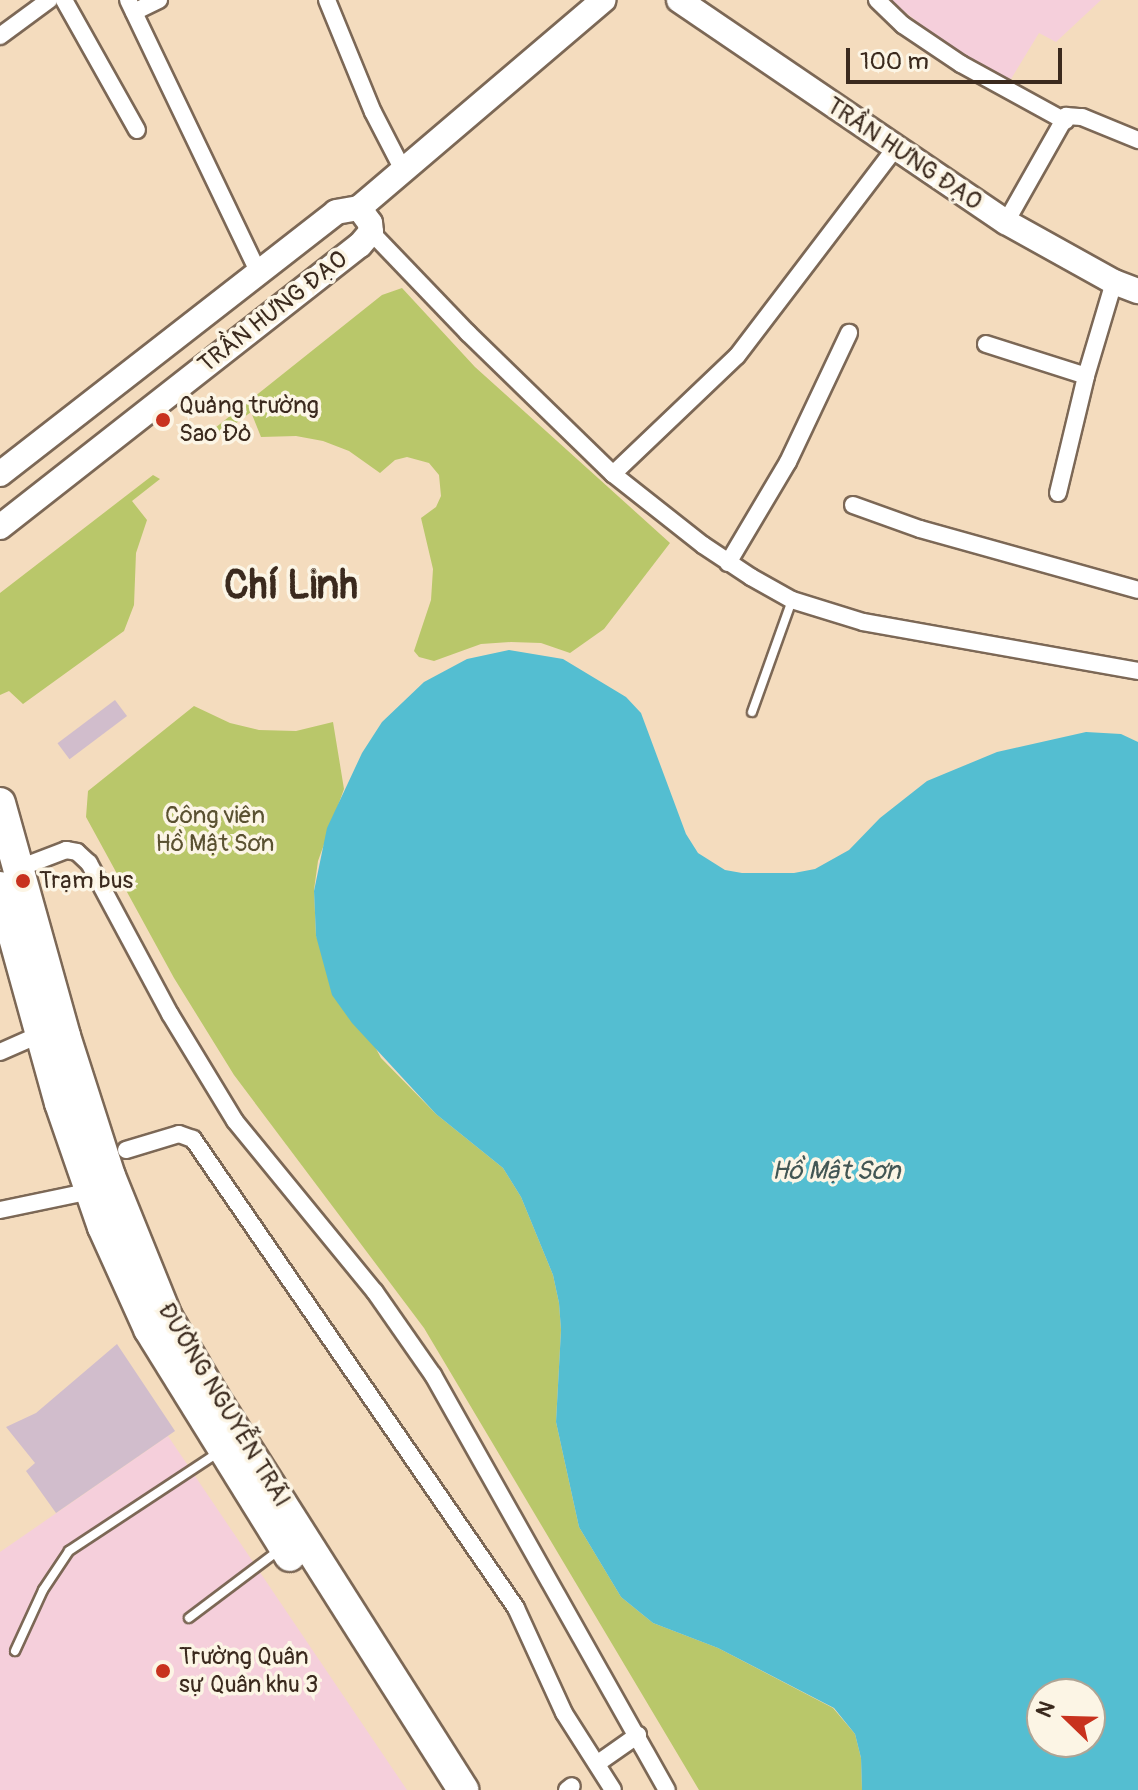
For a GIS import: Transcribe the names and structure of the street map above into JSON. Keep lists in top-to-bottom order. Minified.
{"streets":{"highway":["ĐƯỜNG NGUYỄN TRÃI"],"street":["TRẦN HƯNG ĐẠO"]},"districts":["Chí Linh"],"water":["Hồ Mật Sơn"],"parks":["Công viên Hồ Mật Sơn"],"places":["Quảng trường Sao Đỏ","Trạm bus","Trường Quân sự Quân khu 3"],"scale_bar":"100 m","north":"top left"}
